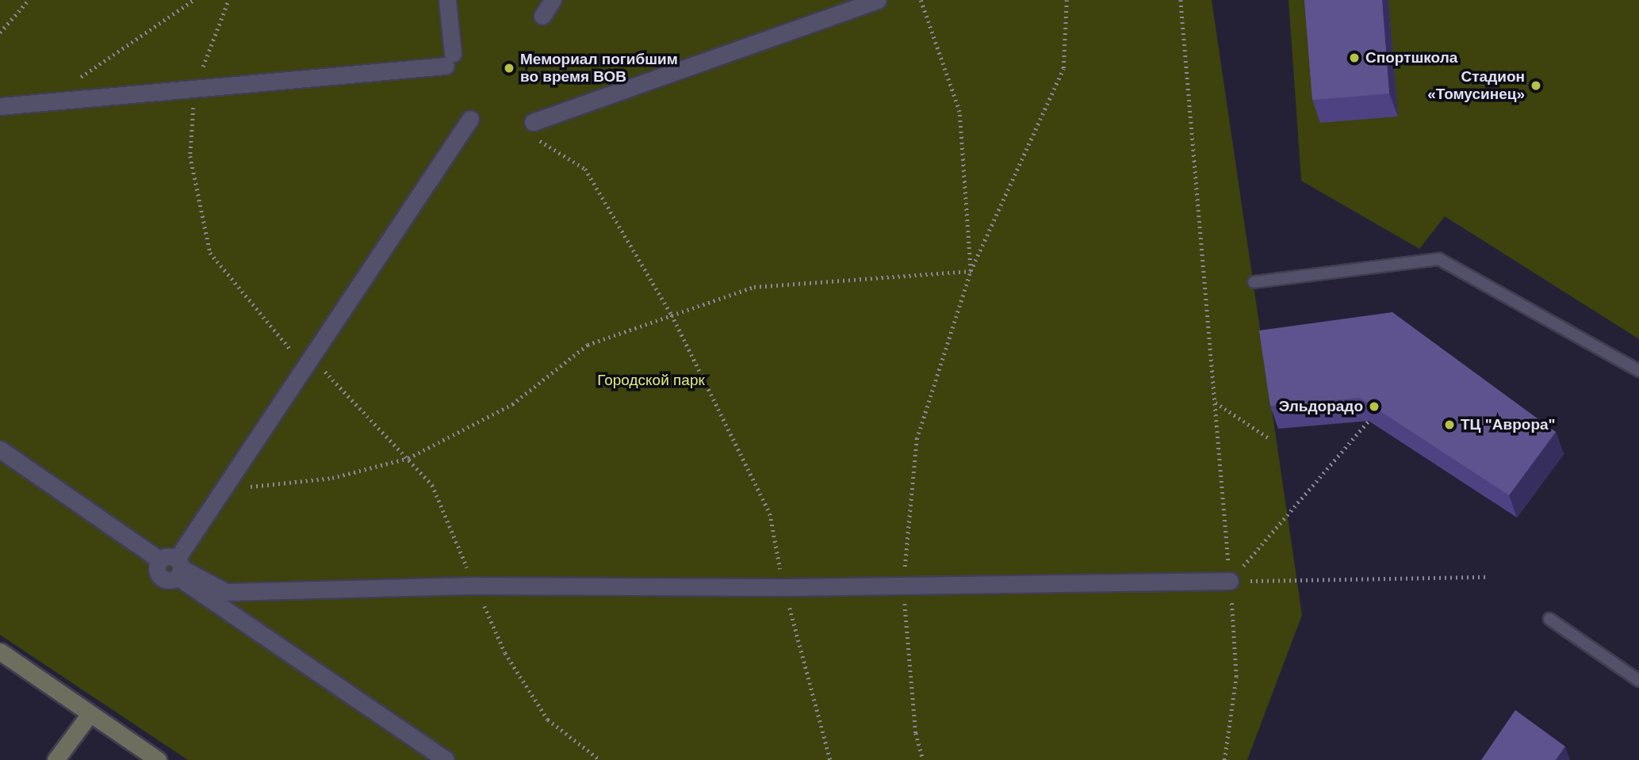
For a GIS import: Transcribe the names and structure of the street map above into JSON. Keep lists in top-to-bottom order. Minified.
{"parks":["Городской парк"],"places":["Спортшкола","Мемориал погибшим во время ВОВ","Стадион «Томусинец»","Эльдорадо","ТЦ \"Аврора\""]}
